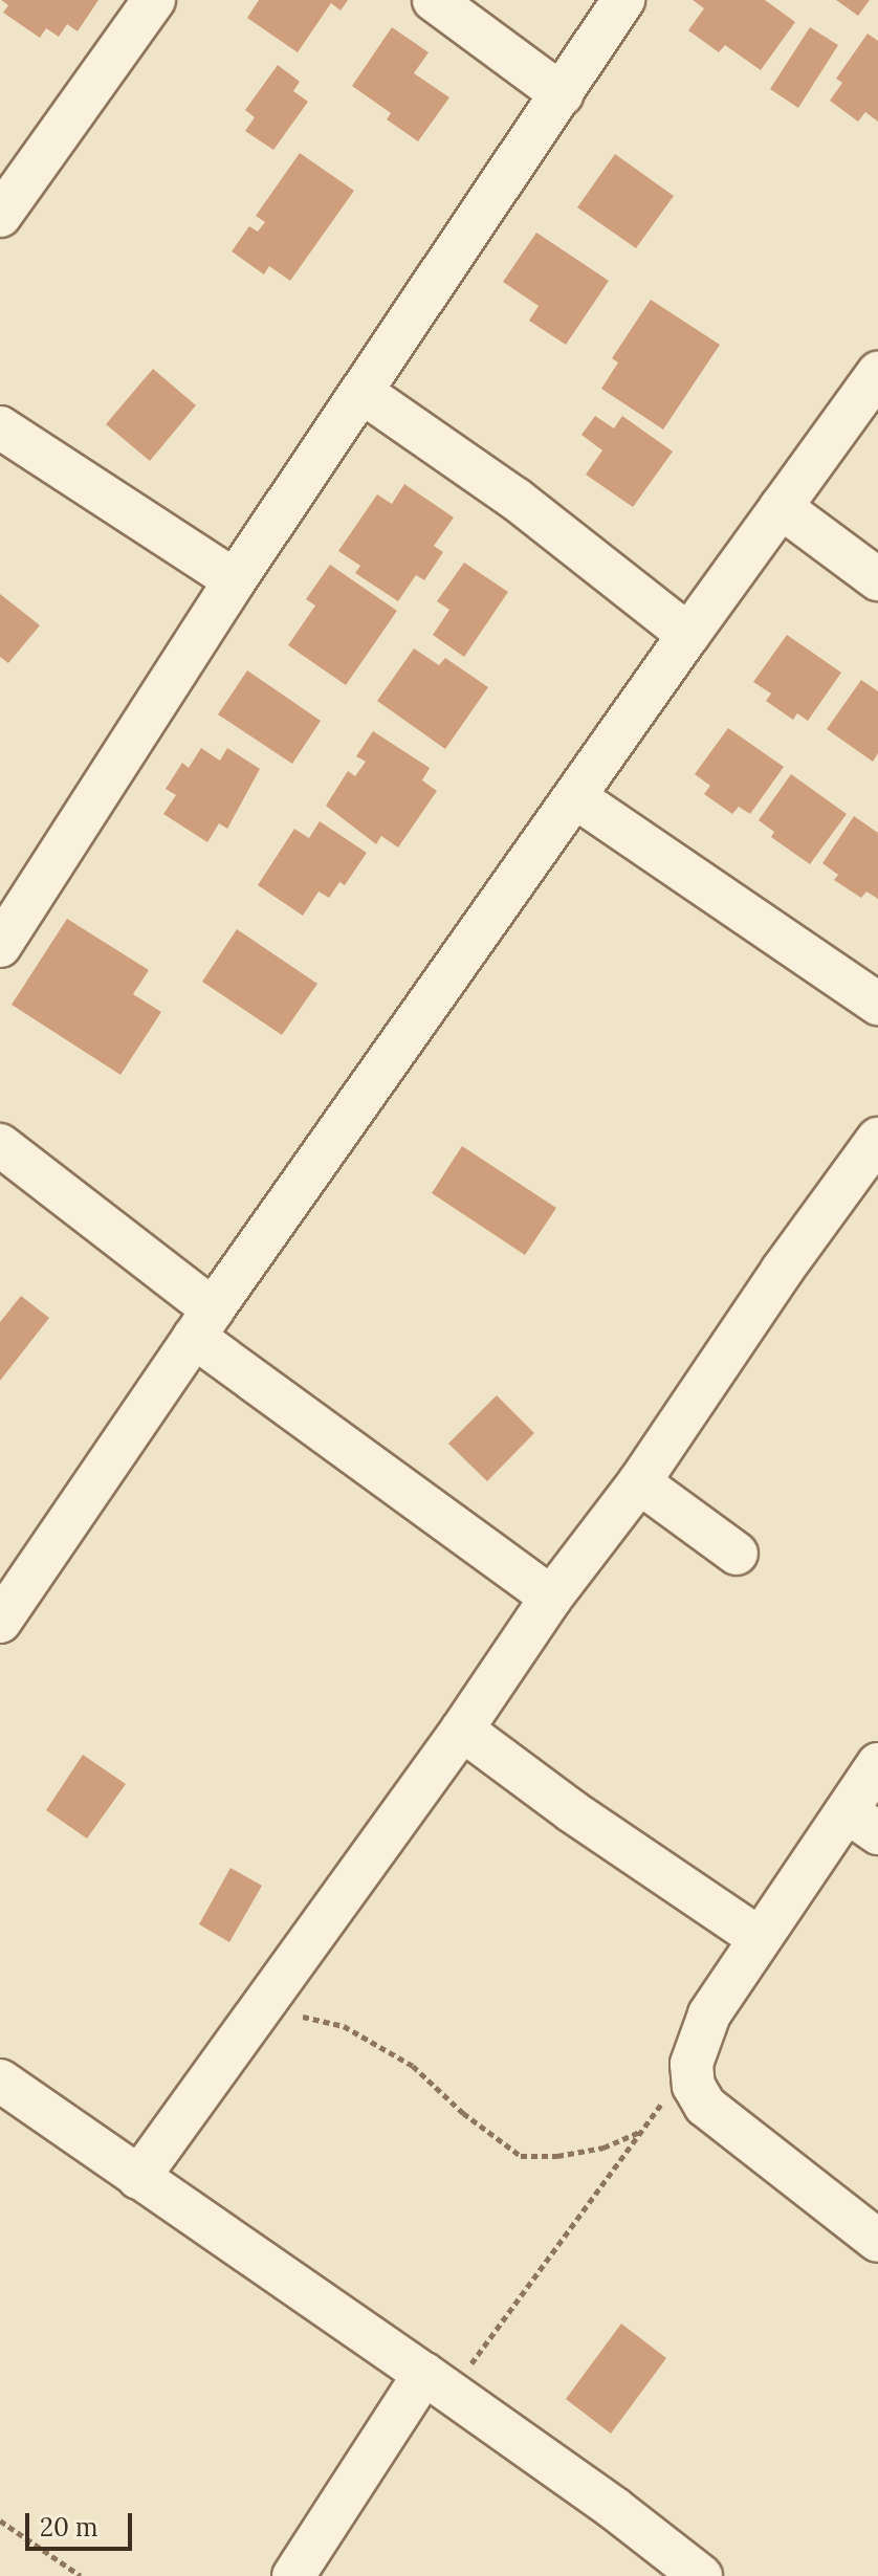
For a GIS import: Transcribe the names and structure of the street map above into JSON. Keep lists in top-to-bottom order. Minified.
{"scale_bar":"20 m"}
